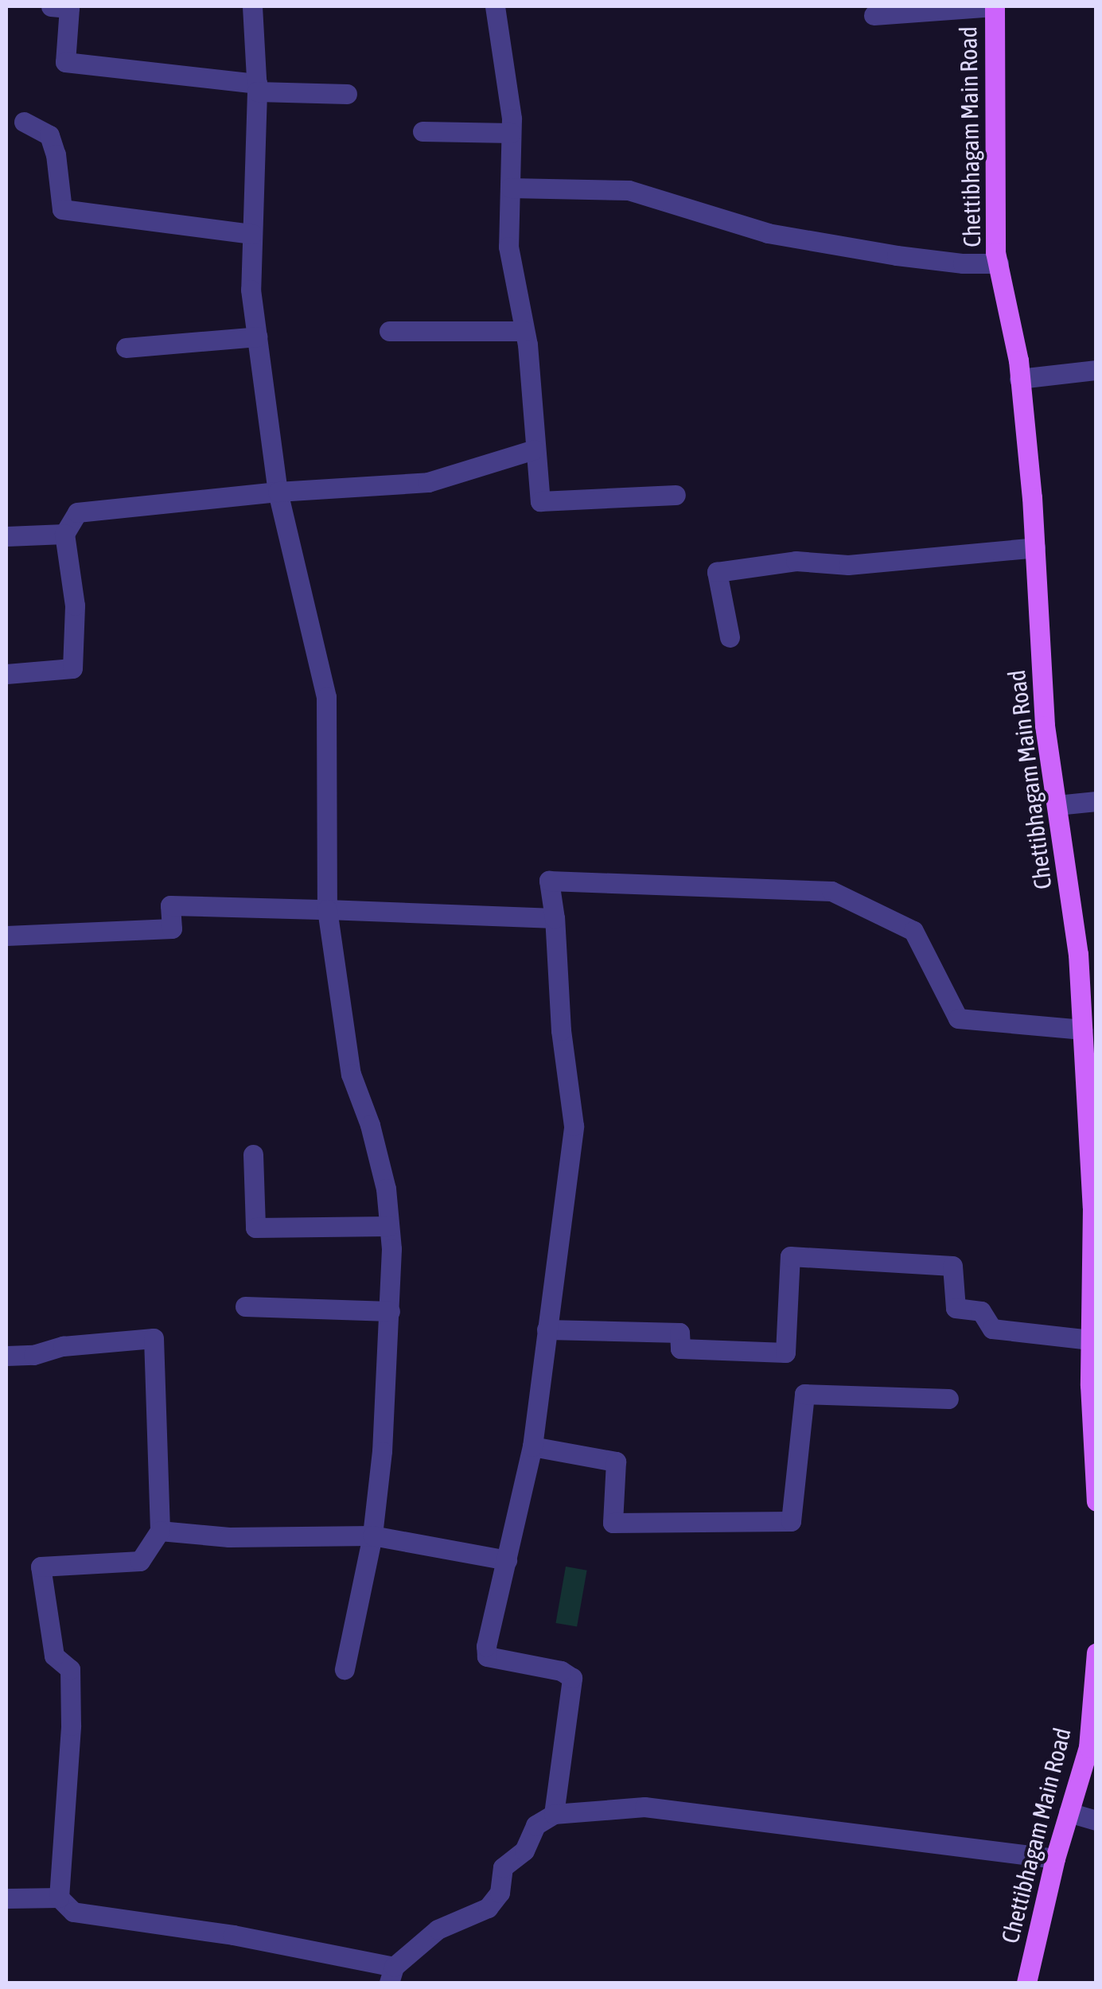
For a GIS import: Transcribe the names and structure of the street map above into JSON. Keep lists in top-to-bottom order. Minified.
{"streets":{"main road":["Chettibhagam Main Road"]}}
